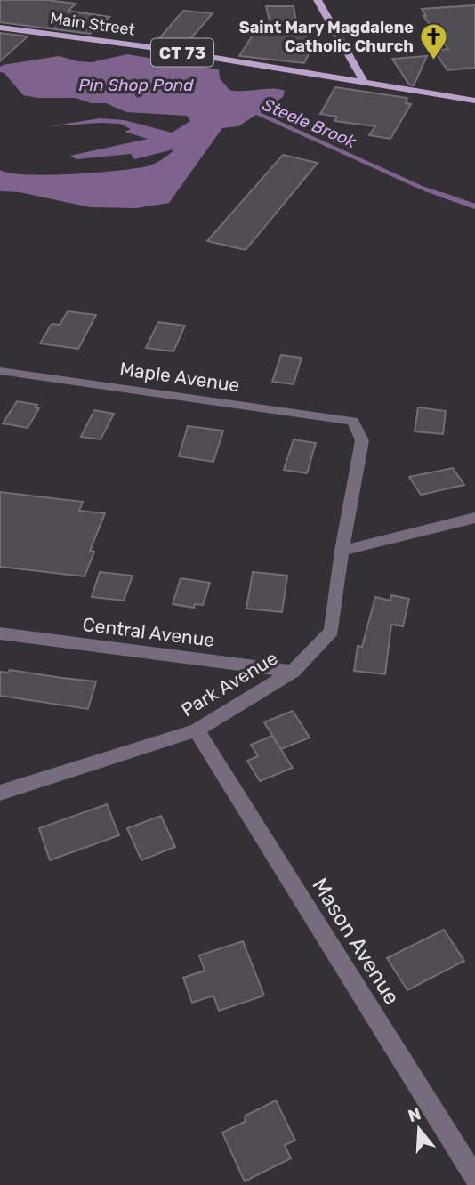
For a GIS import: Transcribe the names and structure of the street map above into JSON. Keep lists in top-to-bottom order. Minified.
{"streets":{"main road":["Main Street","CT 73"],"street":["Maple Avenue","Central Avenue","Park Avenue","Mason Avenue"]},"crossings":[["Maple Avenue","Park Avenue"],["Central Avenue","Park Avenue"],["Park Avenue","Mason Avenue"]],"water":["Pin Shop Pond","Steele Brook"],"places":{"church":["Saint Mary Magdalene Catholic Church"]},"north":"top"}
